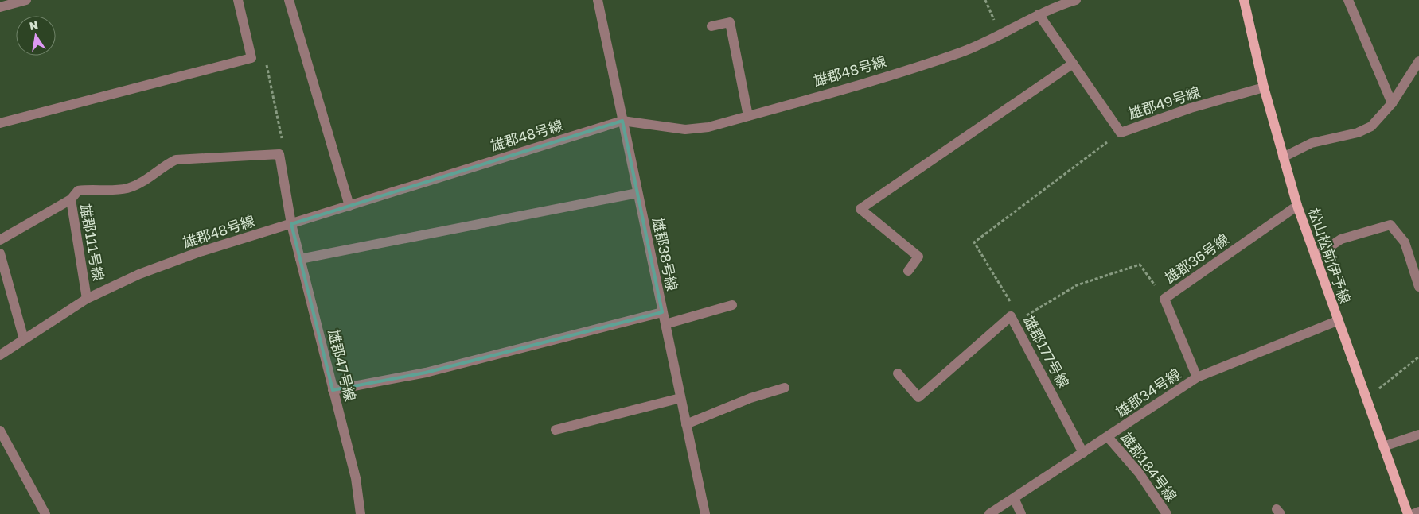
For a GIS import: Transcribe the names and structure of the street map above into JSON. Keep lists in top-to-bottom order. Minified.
{"streets":{"main road":["松山松前伊予線"],"street":["雄郡48号線","雄郡49号線","雄郡111号線","雄郡38号線","雄郡36号線","雄郡177号線","雄郡47号線","雄郡34号線","雄郡184号線"]},"crossings":[["雄郡48号線","雄郡49号線"],["雄郡48号線","雄郡111号線"],["雄郡48号線","雄郡38号線"],["雄郡48号線","雄郡47号線"],["雄郡49号線","松山松前伊予線"],["松山松前伊予線","雄郡36号線"],["松山松前伊予線","雄郡34号線"],["雄郡36号線","雄郡34号線"],["雄郡177号線","雄郡34号線"],["雄郡34号線","雄郡184号線"]],"north":"top"}
